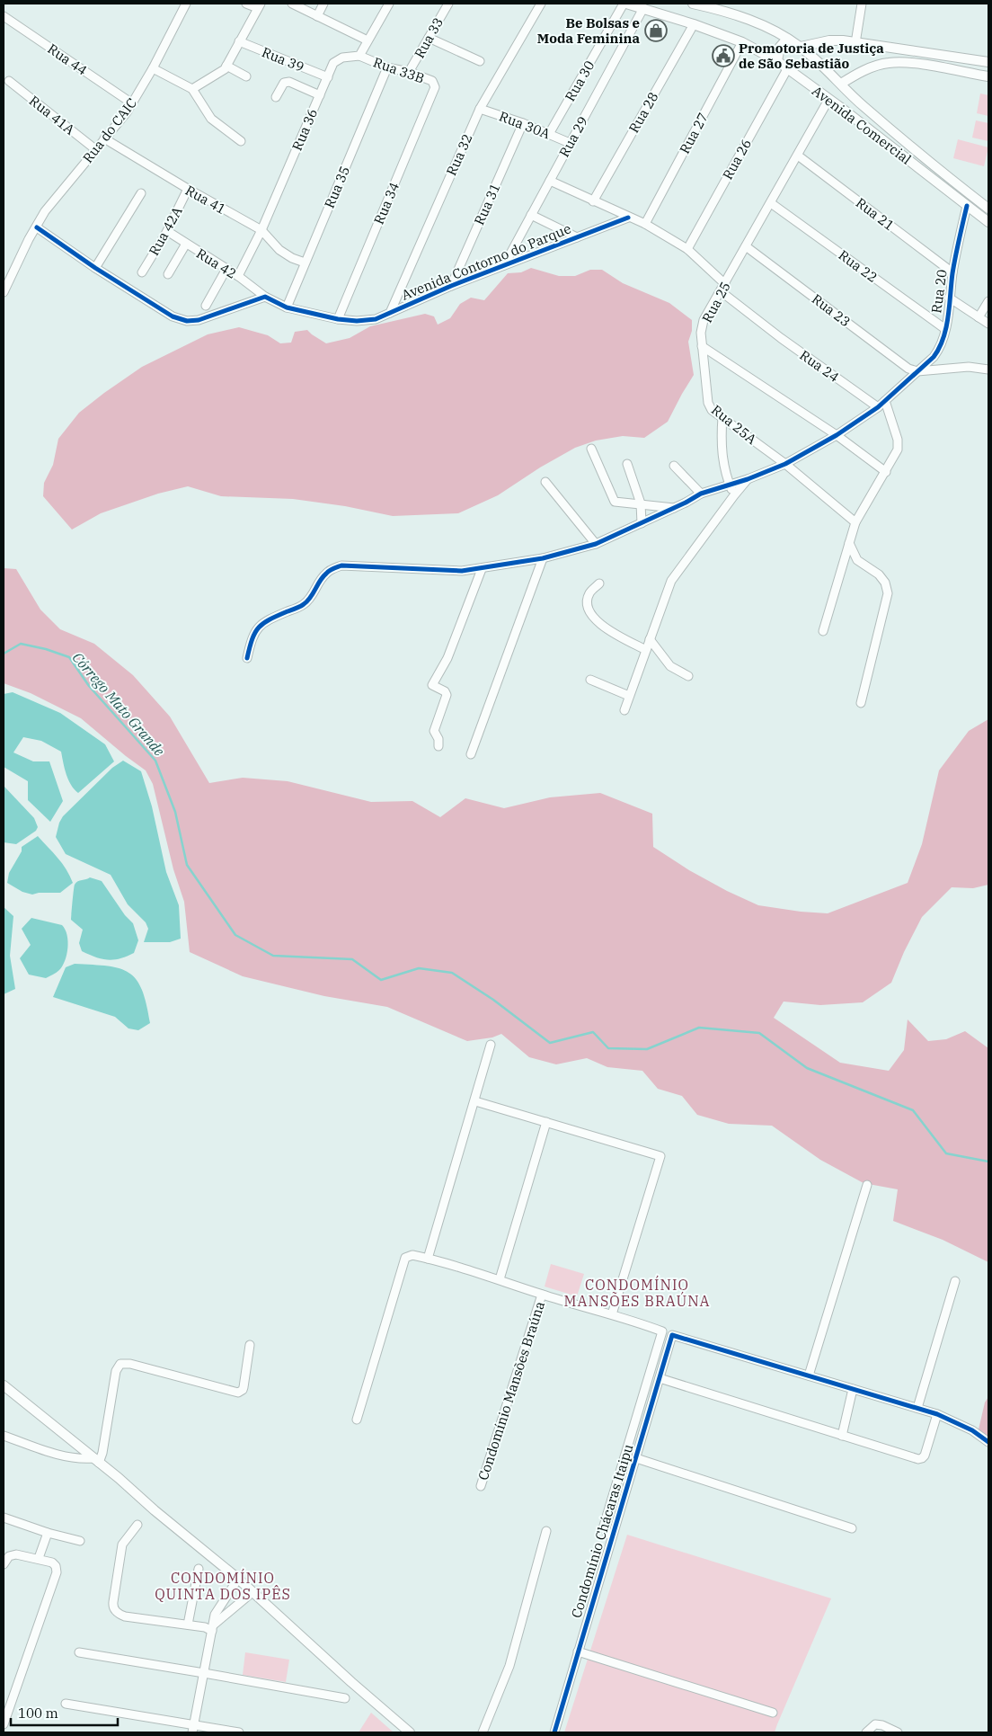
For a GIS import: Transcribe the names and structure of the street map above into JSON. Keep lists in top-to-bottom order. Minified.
{"streets":{"street":["Rua 33","Rua 44","Rua 39","Rua 33B","Rua 30","Rua 28","Rua 41A","Rua 30A","Avenida Comercial","Rua 36","Rua do CAIC","Rua 27","Rua 29","Rua 32","Rua 26","Rua 35","Rua 41","Rua 34","Rua 31","Rua 21","Rua 42A","Avenida Contorno do Parque","Rua 42","Rua 22","Rua 20","Rua 25","Rua 23","Rua 24","Rua 25A","Condomínio Mansões Braúna","Condomínio Chácaras Itaipu"]},"crossings":[["Rua 33","Rua 33B"],["Rua 44","Rua do CAIC"],["Rua 39","Rua 36"],["Rua 33B","Rua 36"],["Rua 33B","Rua 35"],["Rua 33B","Rua 34"],["Rua 30","Rua 30A"],["Rua 30","Avenida Comercial"],["Rua 28","Avenida Comercial"],["Rua 41A","Rua do CAIC"],["Rua 30A","Rua 29"],["Rua 30A","Rua 32"],["Rua 30A","Rua 31"],["Avenida Comercial","Rua 27"],["Avenida Comercial","Rua 29"],["Avenida Comercial","Rua 26"],["Avenida Comercial","Rua 20"],["Avenida Comercial","Rua 25"],["Rua 36","Rua 41"],["Rua 36","Rua 42"],["Rua do CAIC","Rua 41"],["Rua 29","Avenida Contorno do Parque"],["Rua 32","Avenida Contorno do Parque"],["Rua 35","Rua 41"],["Rua 35","Avenida Contorno do Parque"],["Rua 41","Rua 42A"],["Rua 34","Avenida Contorno do Parque"],["Rua 31","Avenida Contorno do Parque"],["Rua 21","Rua 20"],["Rua 21","Rua 25"],["Rua 42A","Rua 42"],["Avenida Contorno do Parque","Rua 42"],["Rua 22","Rua 20"],["Rua 22","Rua 25"],["Rua 20","Rua 23"],["Rua 25","Rua 23"],["Rua 25","Rua 24"],["Rua 25","Rua 25A"],["Condomínio Mansões Braúna","Condomínio Chácaras Itaipu"]],"districts":["CONDOMÍNIO MANSÕES BRAÚNA","CONDOMÍNIO QUINTA DOS IPÊS"],"water":["Córrego Mato Grande"],"places":{"shop":["Be Bolsas e Moda Feminina"],"public building":["Promotoria de Justiça de São Sebastião"]},"scale_bar":"100 m"}
